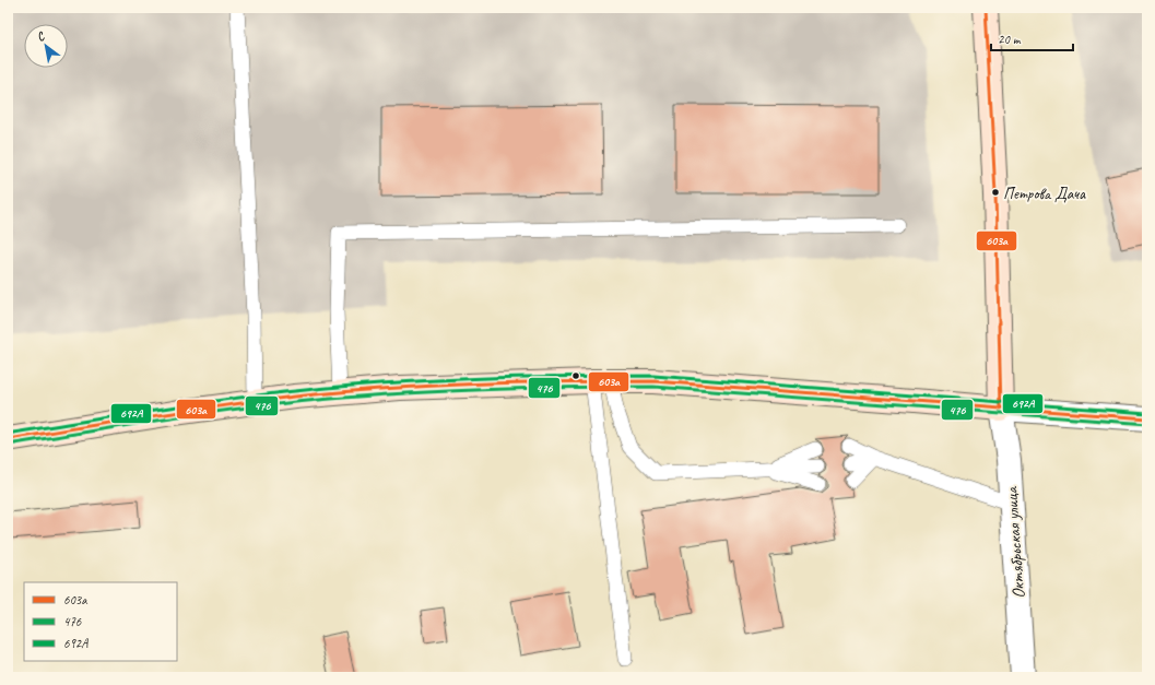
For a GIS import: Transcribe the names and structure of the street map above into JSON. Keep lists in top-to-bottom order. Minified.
{"streets":{"street":["Октябрьская улица"]},"places":["Петрова Дача"],"lines":["transit line 603а","transit line 692А","transit line 476"],"legend":["603а","476","692А"],"scale_bar":"20 m","north":"top left"}
